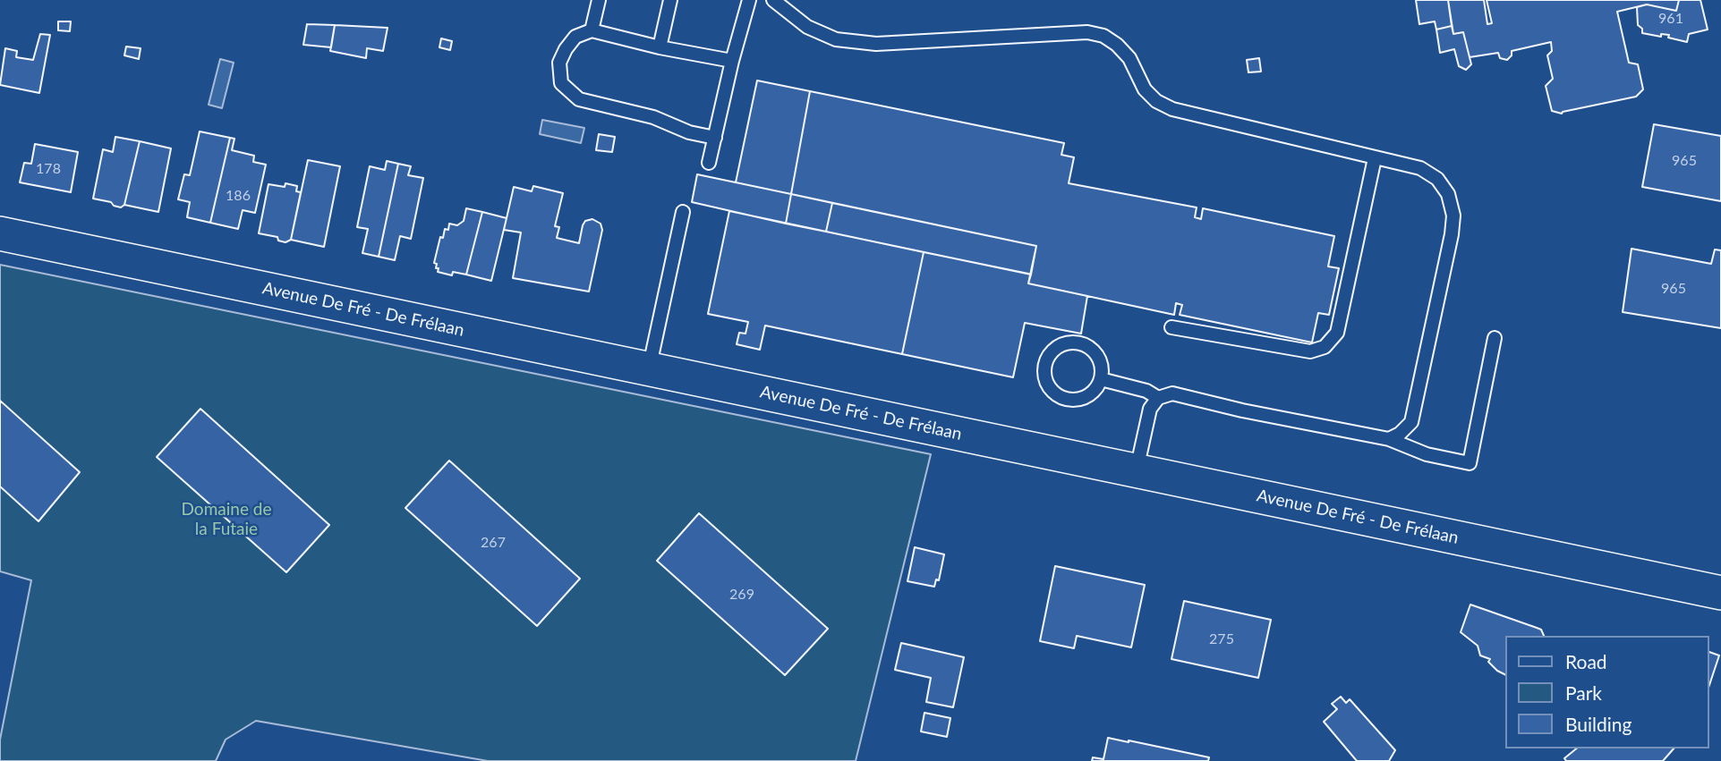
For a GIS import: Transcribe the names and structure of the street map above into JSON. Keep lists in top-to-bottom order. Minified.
{"streets":{"main road":["Avenue De Fré - De Frélaan"]},"parks":["Domaine de la Futaie"],"house_numbers":["961","965","178","186","965","267","269","275"],"legend":["Road","Park","Building"]}
